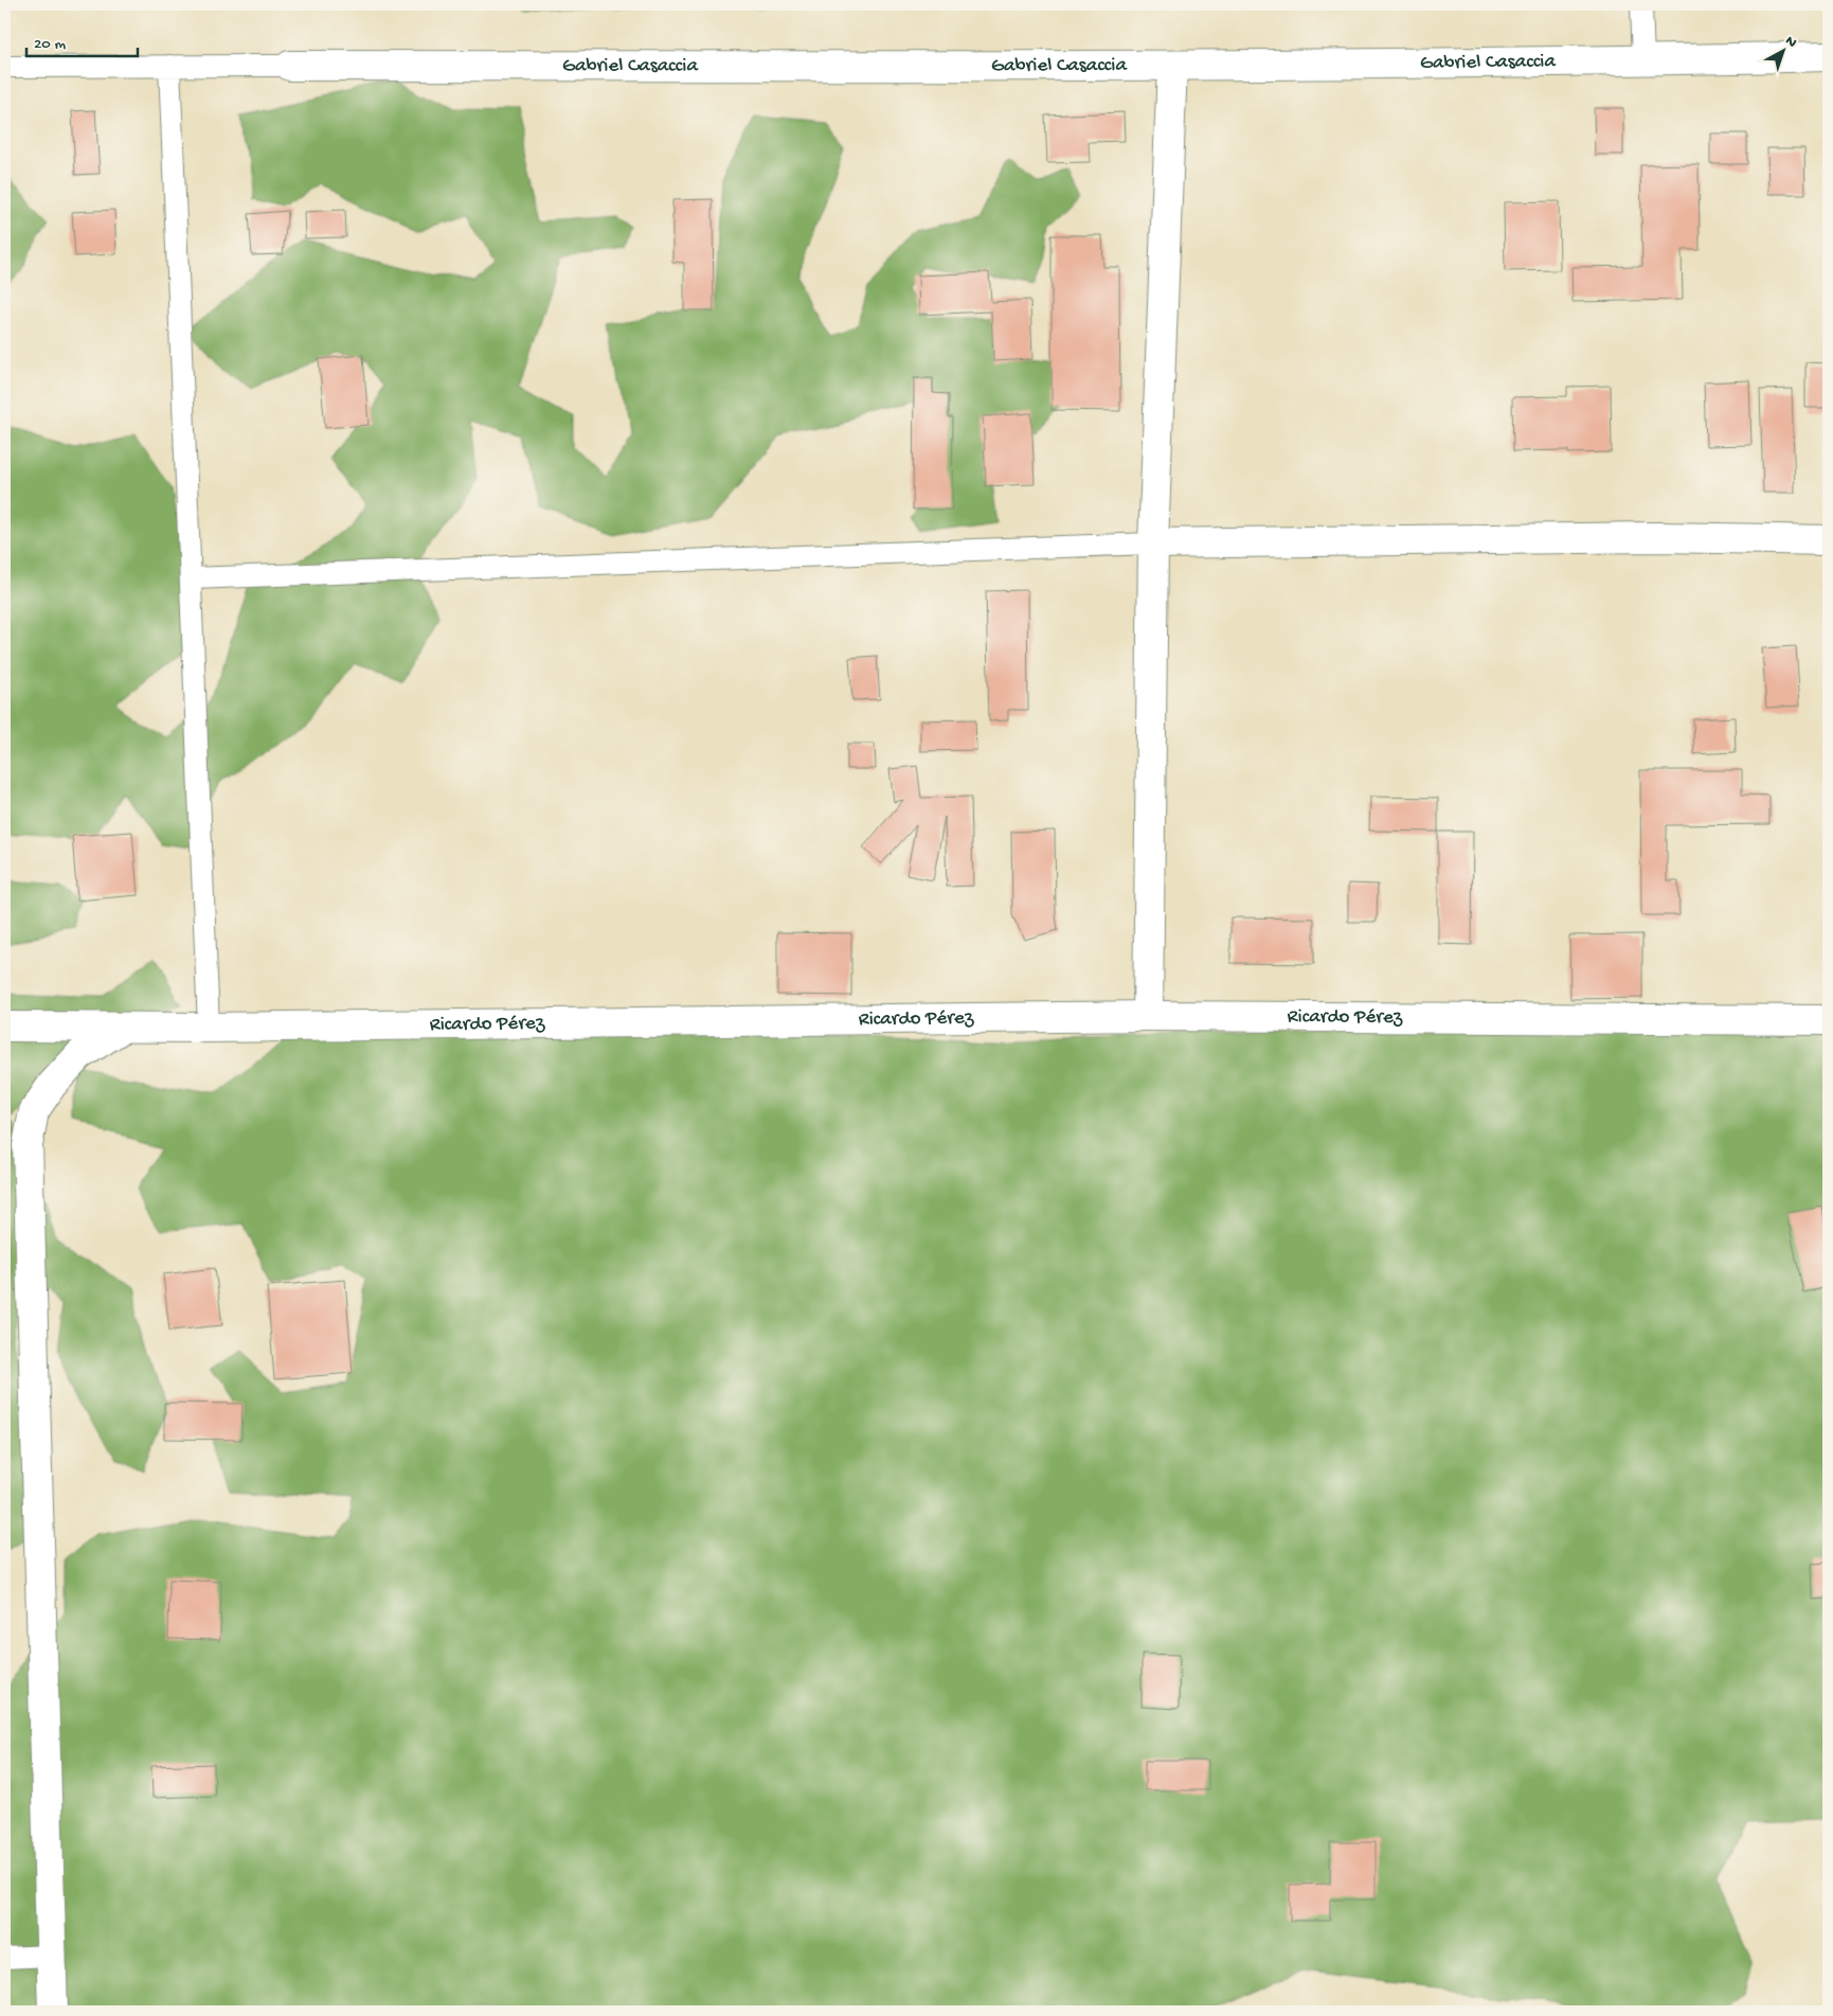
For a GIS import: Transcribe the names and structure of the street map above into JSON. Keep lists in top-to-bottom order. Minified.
{"streets":{"street":["Gabriel Casaccia","Ricardo Pérez"]},"scale_bar":"20 m","north":"top right"}
